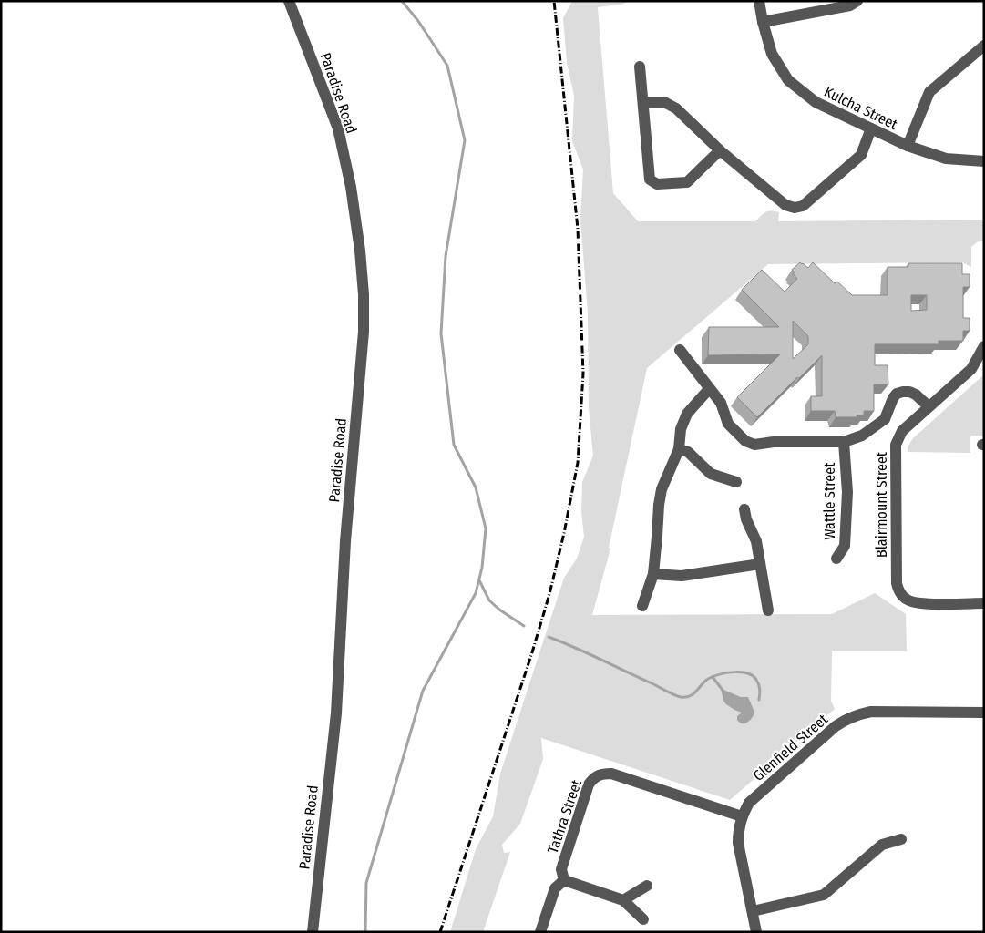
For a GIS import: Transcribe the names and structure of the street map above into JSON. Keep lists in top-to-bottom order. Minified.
{"streets":{"street":["Paradise Road","Kulcha Street","Wattle Street","Blairmount Street","Glenfield Street","Tathra Street"]},"crossings":[["Glenfield Street","Tathra Street"]]}
